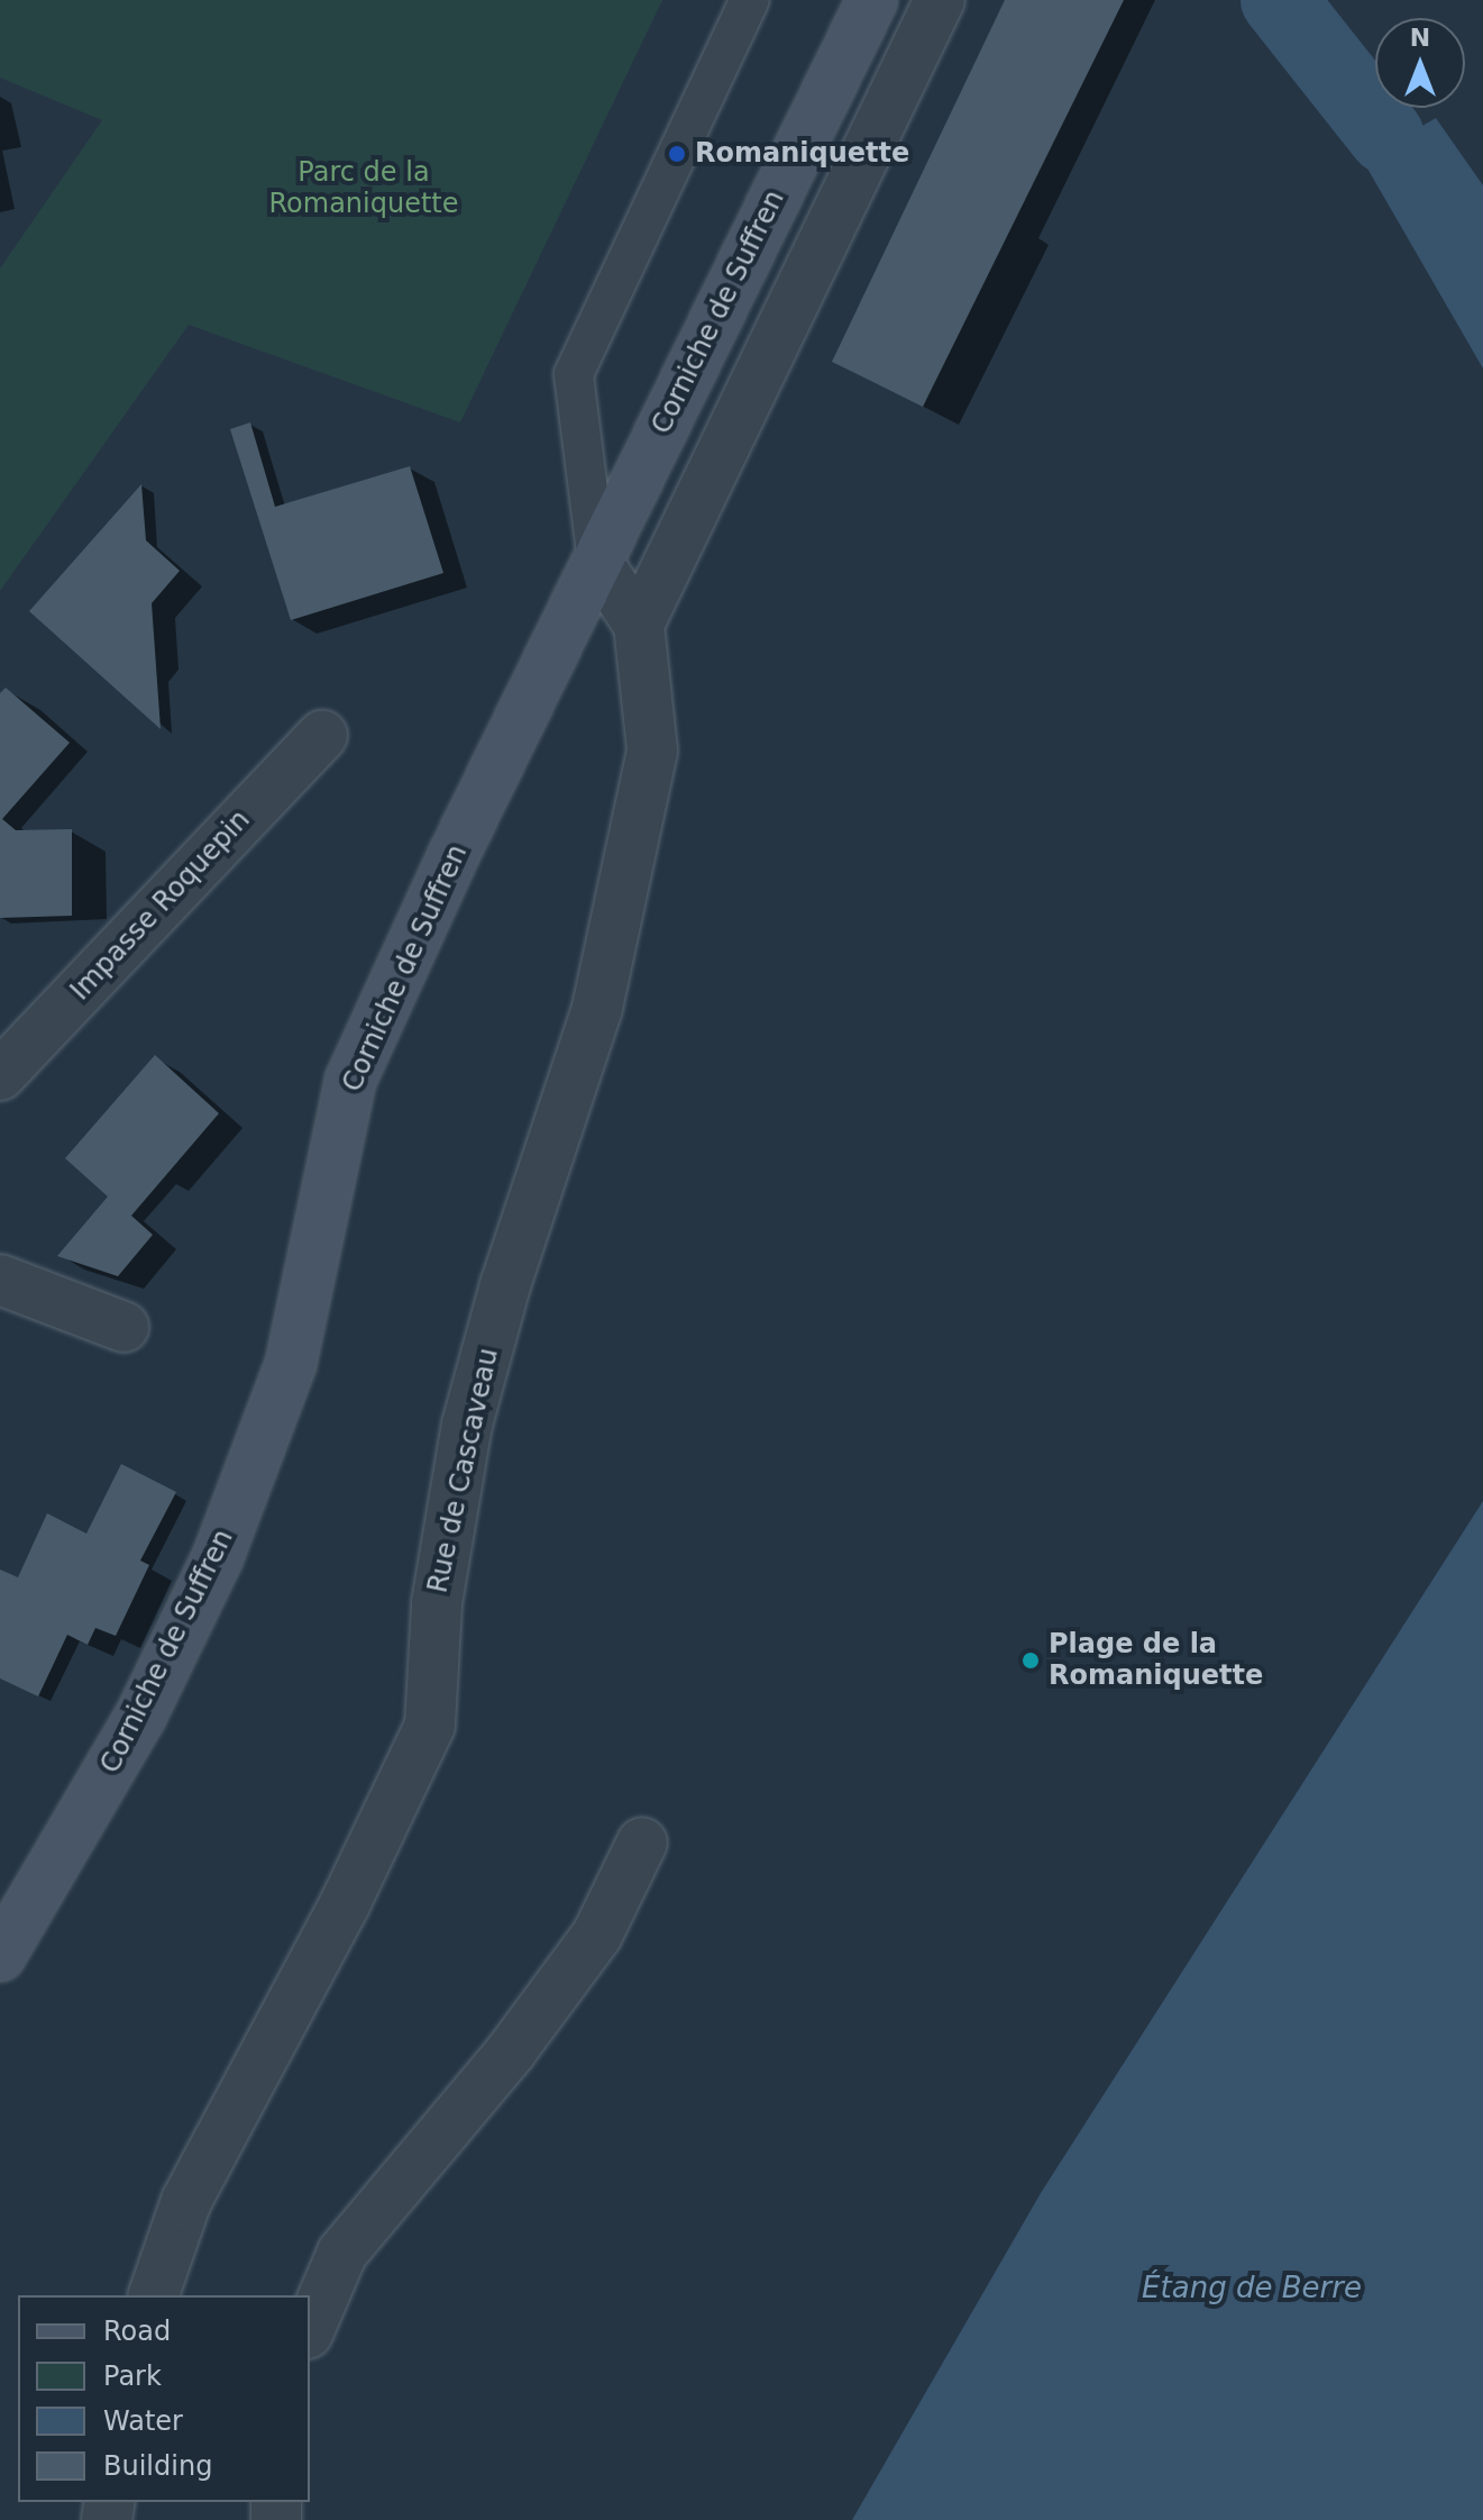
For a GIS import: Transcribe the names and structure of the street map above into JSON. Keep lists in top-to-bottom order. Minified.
{"streets":{"main road":["Corniche de Suffren"],"street":["Impasse Roquepin","Rue de Cascaveau"]},"crossings":[["Corniche de Suffren","Rue de Cascaveau"]],"water":["Étang de Berre"],"parks":["Parc de la Romaniquette"],"places":["Romaniquette","Plage de la Romaniquette"],"legend":["Road","Park","Water","Building"],"north":"top"}
